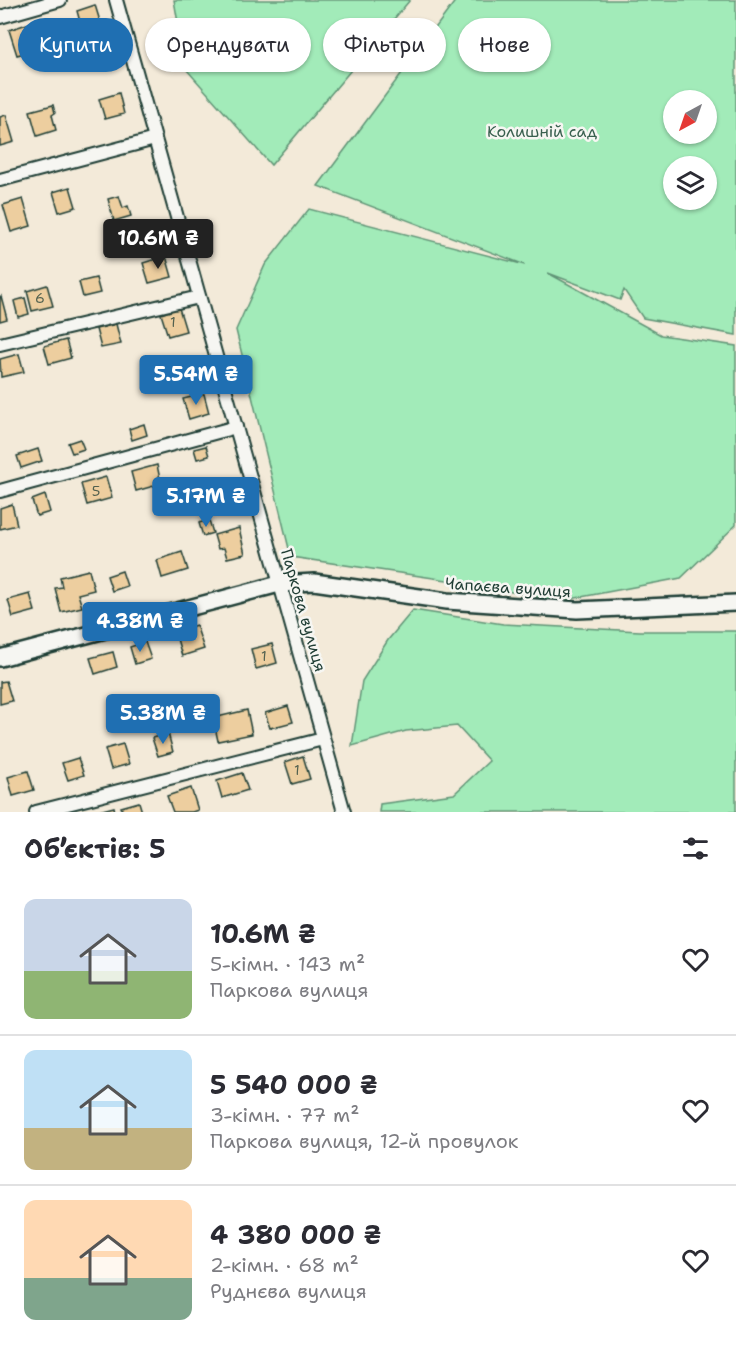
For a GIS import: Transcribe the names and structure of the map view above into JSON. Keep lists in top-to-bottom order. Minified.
{"streets":{"street":["Чапаєва вулиця","Паркова вулиця"]},"crossings":[["Чапаєва вулиця","Паркова вулиця"]],"parks":["Колишній сад"],"house_numbers":["6","1","5","1","1"],"north":"bottom left","page":{"chip":["Купити","Орендувати","Фільтри","Нове"],"price":["10.6M ₴","5.54M ₴","5.17M ₴","4.38M ₴","5.38M ₴"],"heading":"Об’єктів: 5","list":[{"name":"10.6M ₴","note":"5-кімн. · 143 m² · Паркова вулиця"},{"name":"5 540 000 ₴","note":"3-кімн. · 77 m² · Паркова вулиця, 12-й провулок"},{"name":"4 380 000 ₴","note":"2-кімн. · 68 m² · Руднєва вулиця"}]}}
